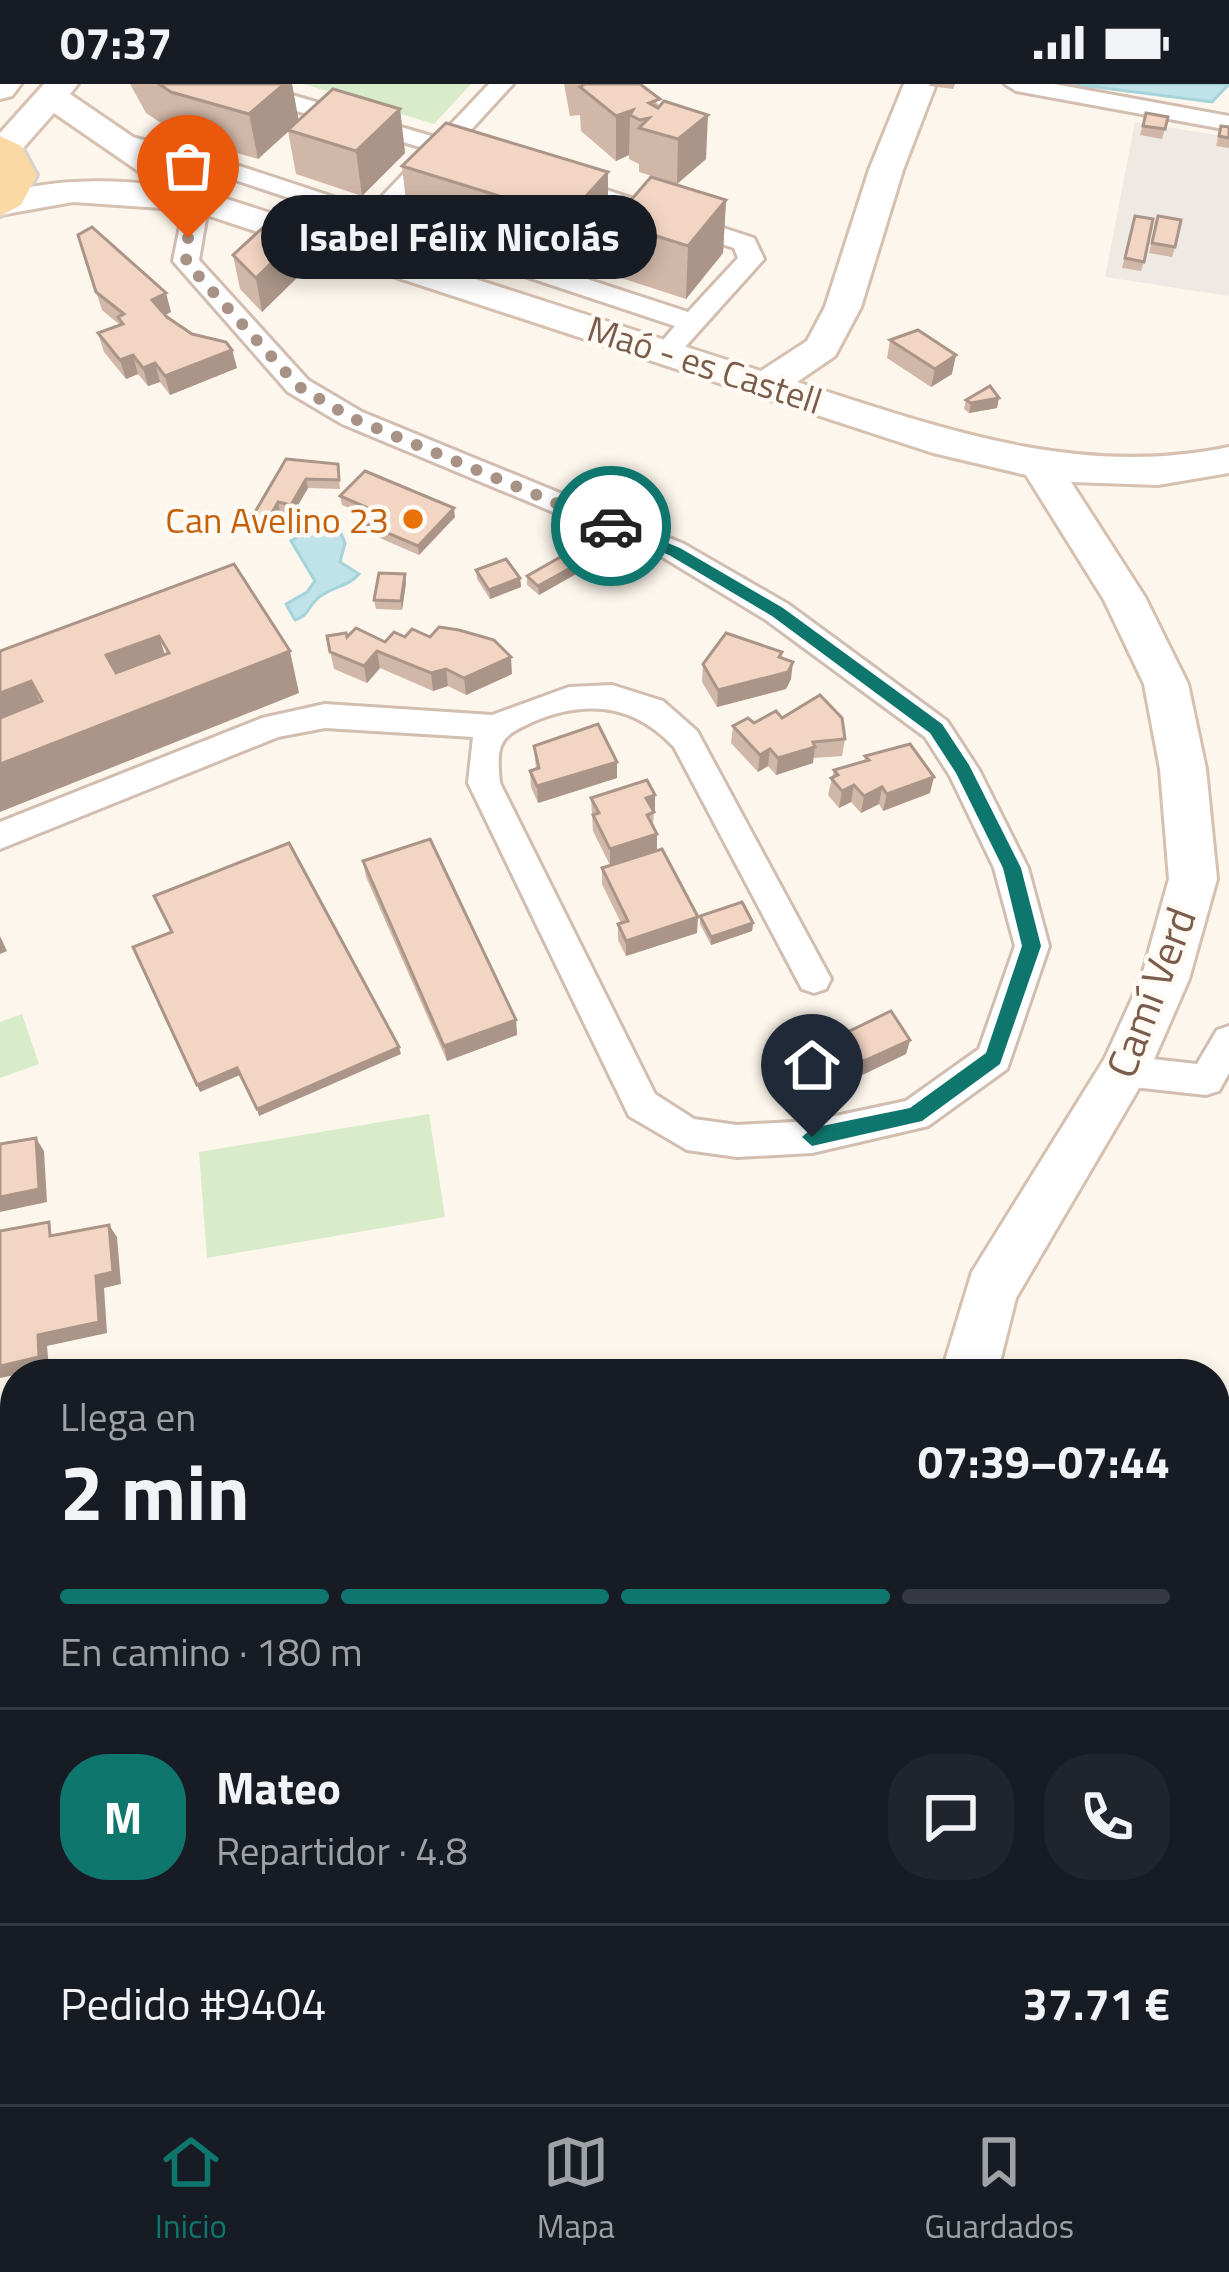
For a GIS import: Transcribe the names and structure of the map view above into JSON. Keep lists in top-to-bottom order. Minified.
{"streets":{"street":["Maó - es Castell","Camí Verd"]},"crossings":[["Maó - es Castell","Camí Verd"]],"places":["Isabel Félix Nicolás","Can Avelino 23"],"page":{"status":"07:37","bubble":"Isabel Félix Nicolás","heading":["2 min","Llega en","07:39–07:44"],"panel":["Mateo","Repartidor · 4.8","Pedido #9404","37.71 €"],"bar":"En camino · 180 m","round":"M","tabs":["Inicio","Mapa","Guardados"]}}
